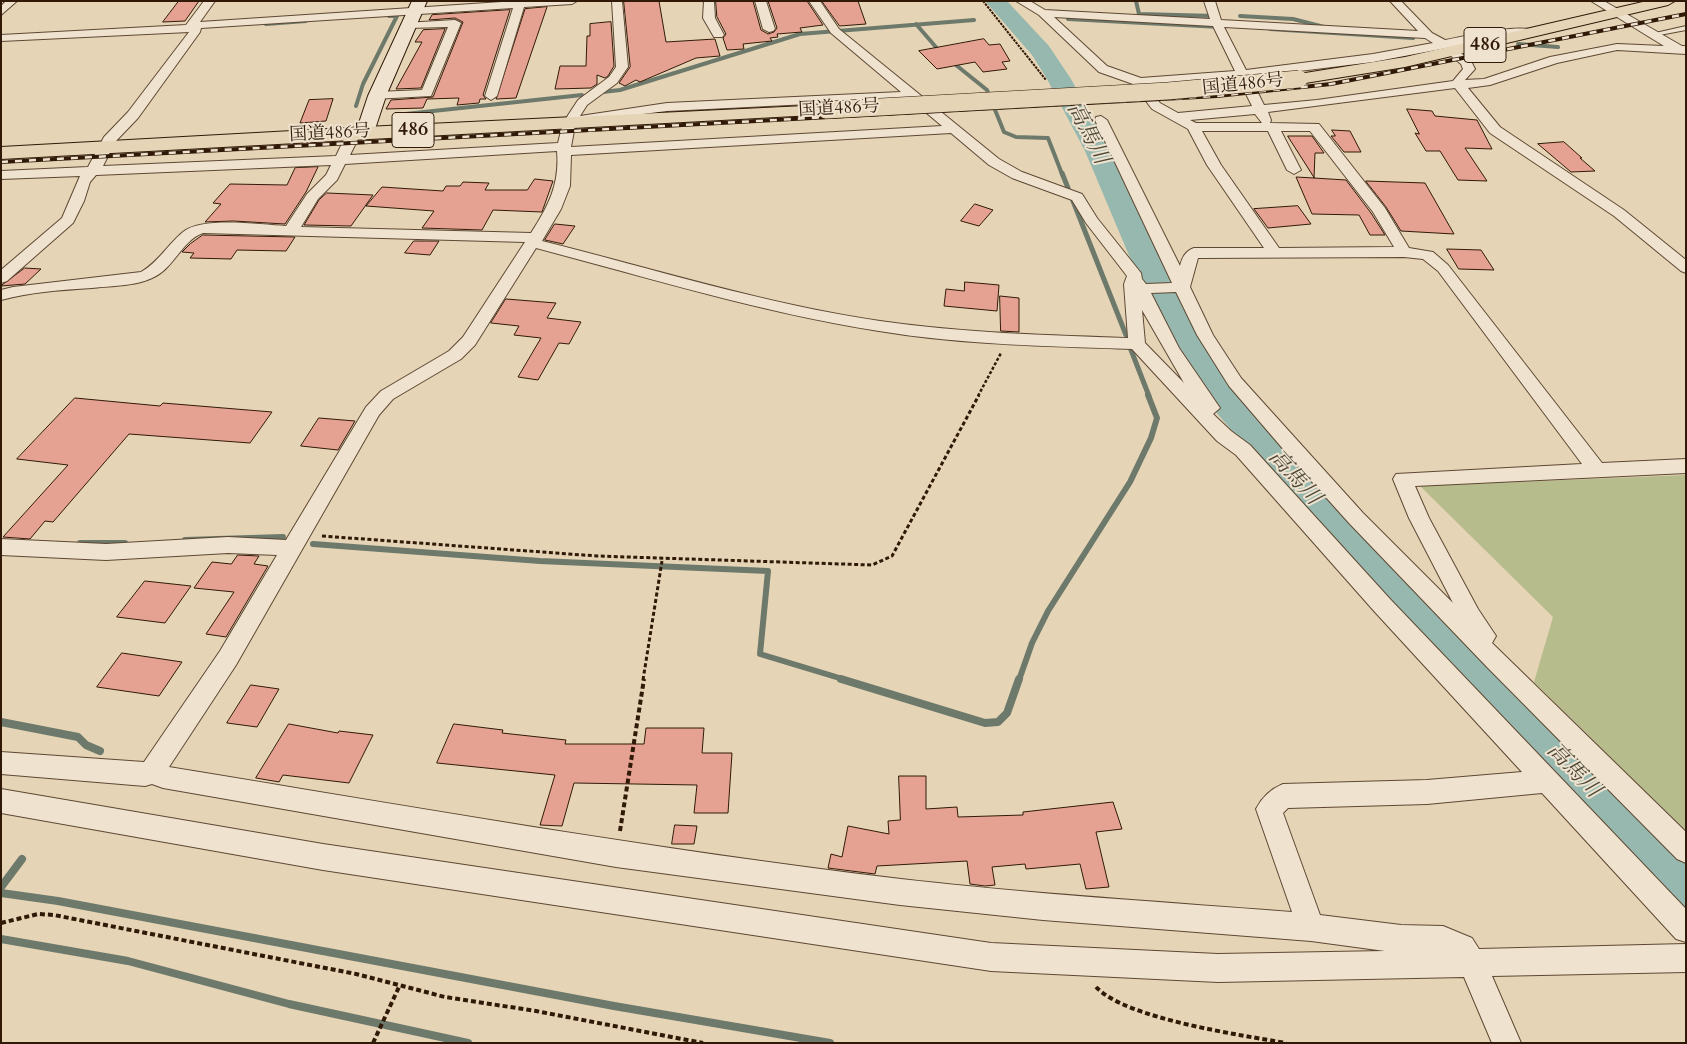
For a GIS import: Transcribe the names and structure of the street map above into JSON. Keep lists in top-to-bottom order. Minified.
{"streets":{"highway":["486","国道486号"]},"water":["高馬川"]}
